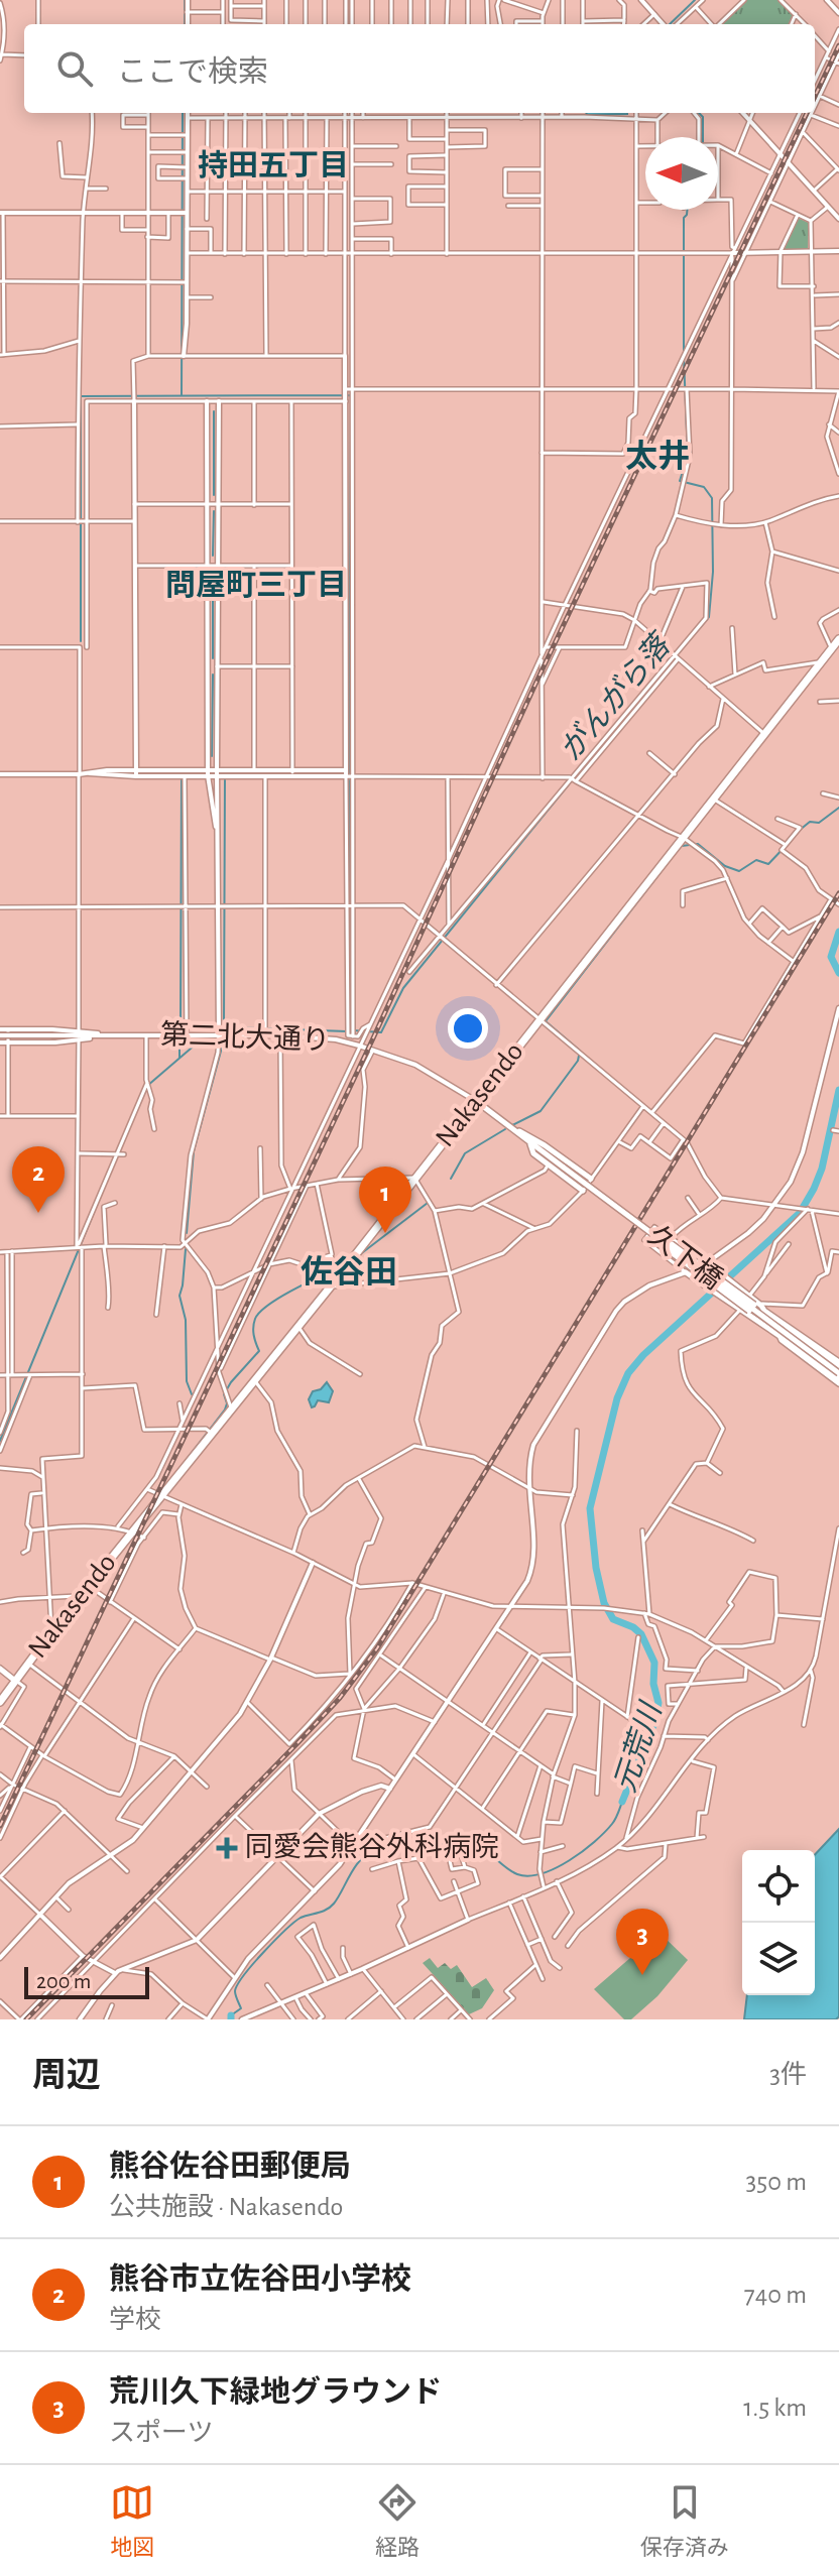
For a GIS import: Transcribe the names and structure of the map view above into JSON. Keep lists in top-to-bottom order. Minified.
{"streets":{"highway":["Nakasendo"],"main road":["久下橋"],"street":["第二北大通り"]},"crossings":[["第二北大通り","Nakasendo"]],"districts":["持田五丁目","太井","問屋町三丁目","佐谷田"],"water":["がんがら落","元荒川"],"places":{"health":["同愛会熊谷外科病院"]},"scale_bar":"200 m","north":"left","page":{"search":"ここで検索","pins":["2","1","3"],"scale":"200 m","heading":["周辺","3件"],"list":[{"mark":"1","name":"熊谷佐谷田郵便局","note":"公共施設 · Nakasendo","value":"350 m"},{"mark":"2","name":"熊谷市立佐谷田小学校","note":"学校","value":"740 m"},{"mark":"3","name":"荒川久下緑地グラウンド","note":"スポーツ","value":"1.5 km"}],"nav":["地図","経路","保存済み"]}}
